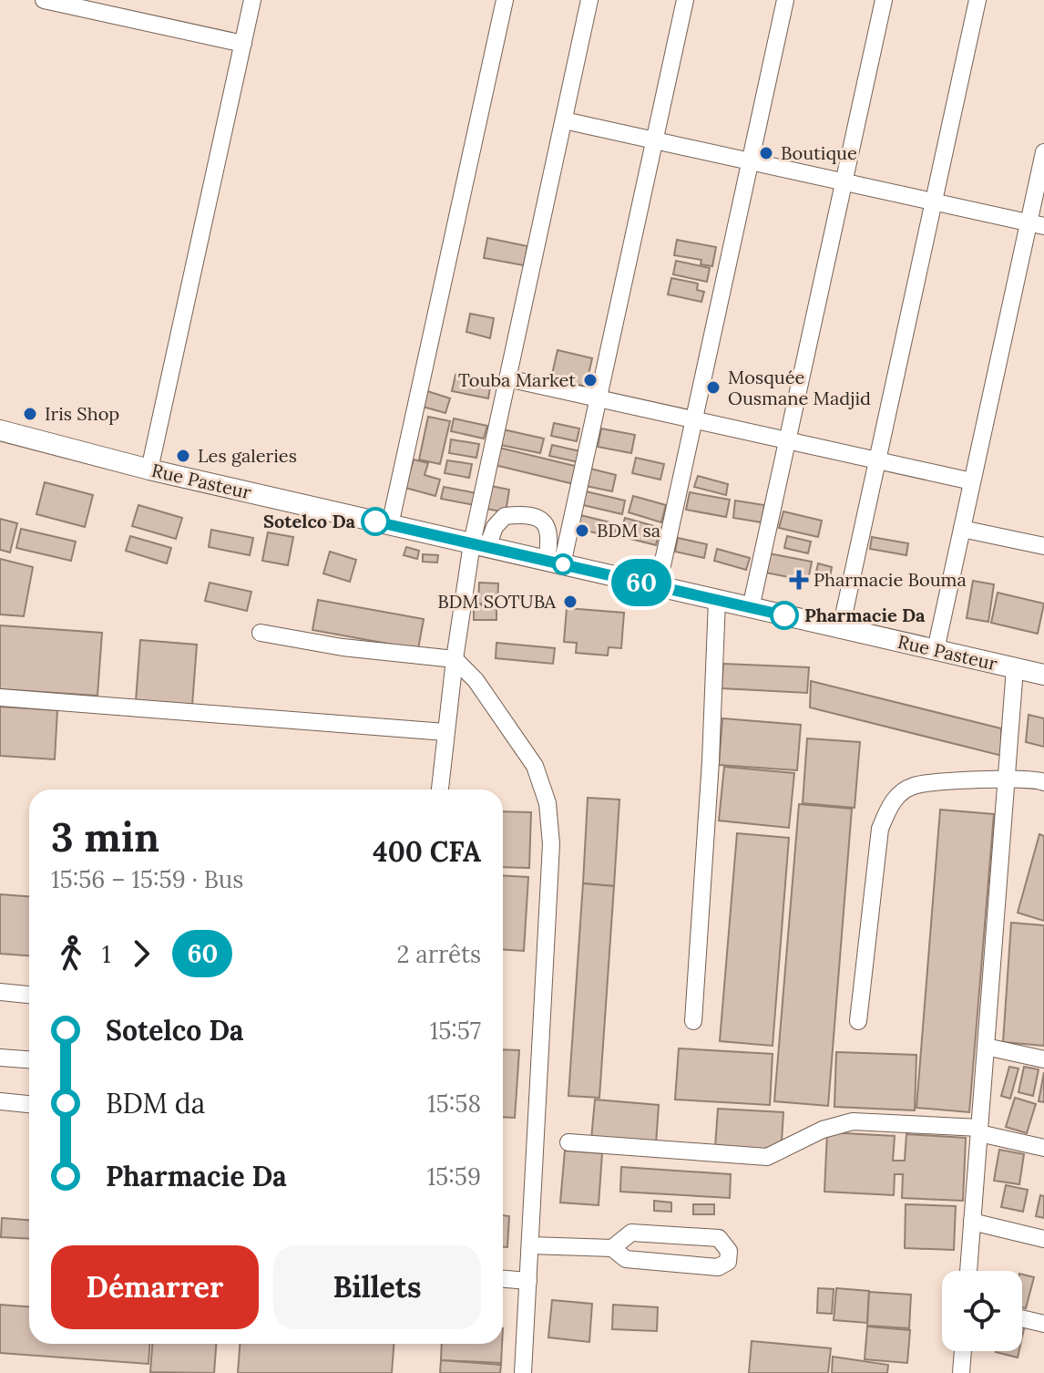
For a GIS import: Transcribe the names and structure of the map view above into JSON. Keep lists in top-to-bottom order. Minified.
{"streets":{"main road":["Rue Pasteur"]},"places":{"other":["Boutique","Touba Market","Mosquée Ousmane Madjid","Iris Shop","Les galeries","Sotelco Da","BDM sa","BDM SOTUBA","Pharmacie Da"],"health":["Pharmacie Bouma"]},"lines":["bus line 60"],"page":{"on_map":"60","heading":["3 min","15:56 – 15:59 · Bus","400 CFA"],"legs":["1","60","2 arrêts"],"list":[{"name":"Sotelco Da","value":"15:57"},{"name":"BDM da","value":"15:58"},{"name":"Pharmacie Da","value":"15:59"}],"buttons":["Démarrer","Billets"]}}
